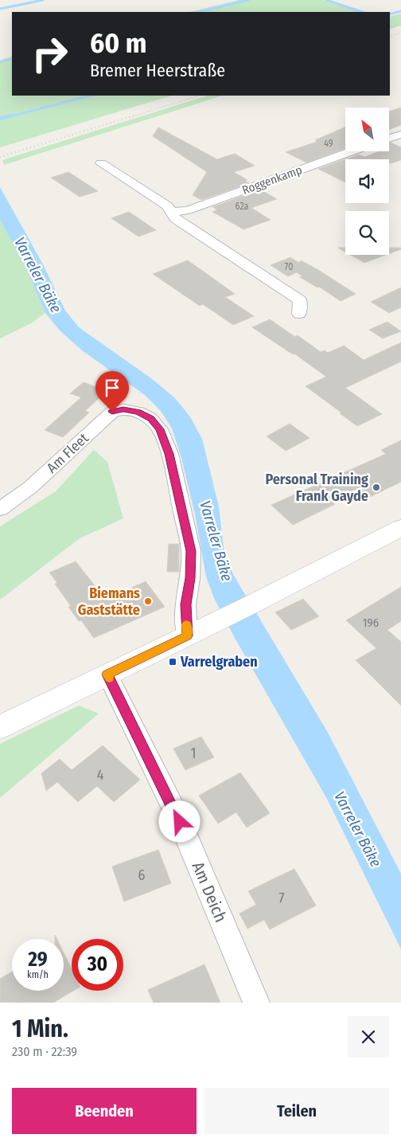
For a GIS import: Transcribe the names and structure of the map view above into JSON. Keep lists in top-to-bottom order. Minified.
{"streets":{"street":["Roggenkamp","Am Fleet","Am Deich"]},"water":["Varreler Bäke"],"places":{"other":["Personal Training Frank Gayde","Biemans Gaststätte"],"transit":["Varrelgraben"]},"house_numbers":["49","62a","70","196","1","4","6","7"],"north":"top left","page":{"turn":["60 m","Bremer Heerstraße"],"speed":"29 km/h","limit":"30","heading":["1 Min.","230 m · 22:39"],"buttons":["Beenden","Teilen"]}}
